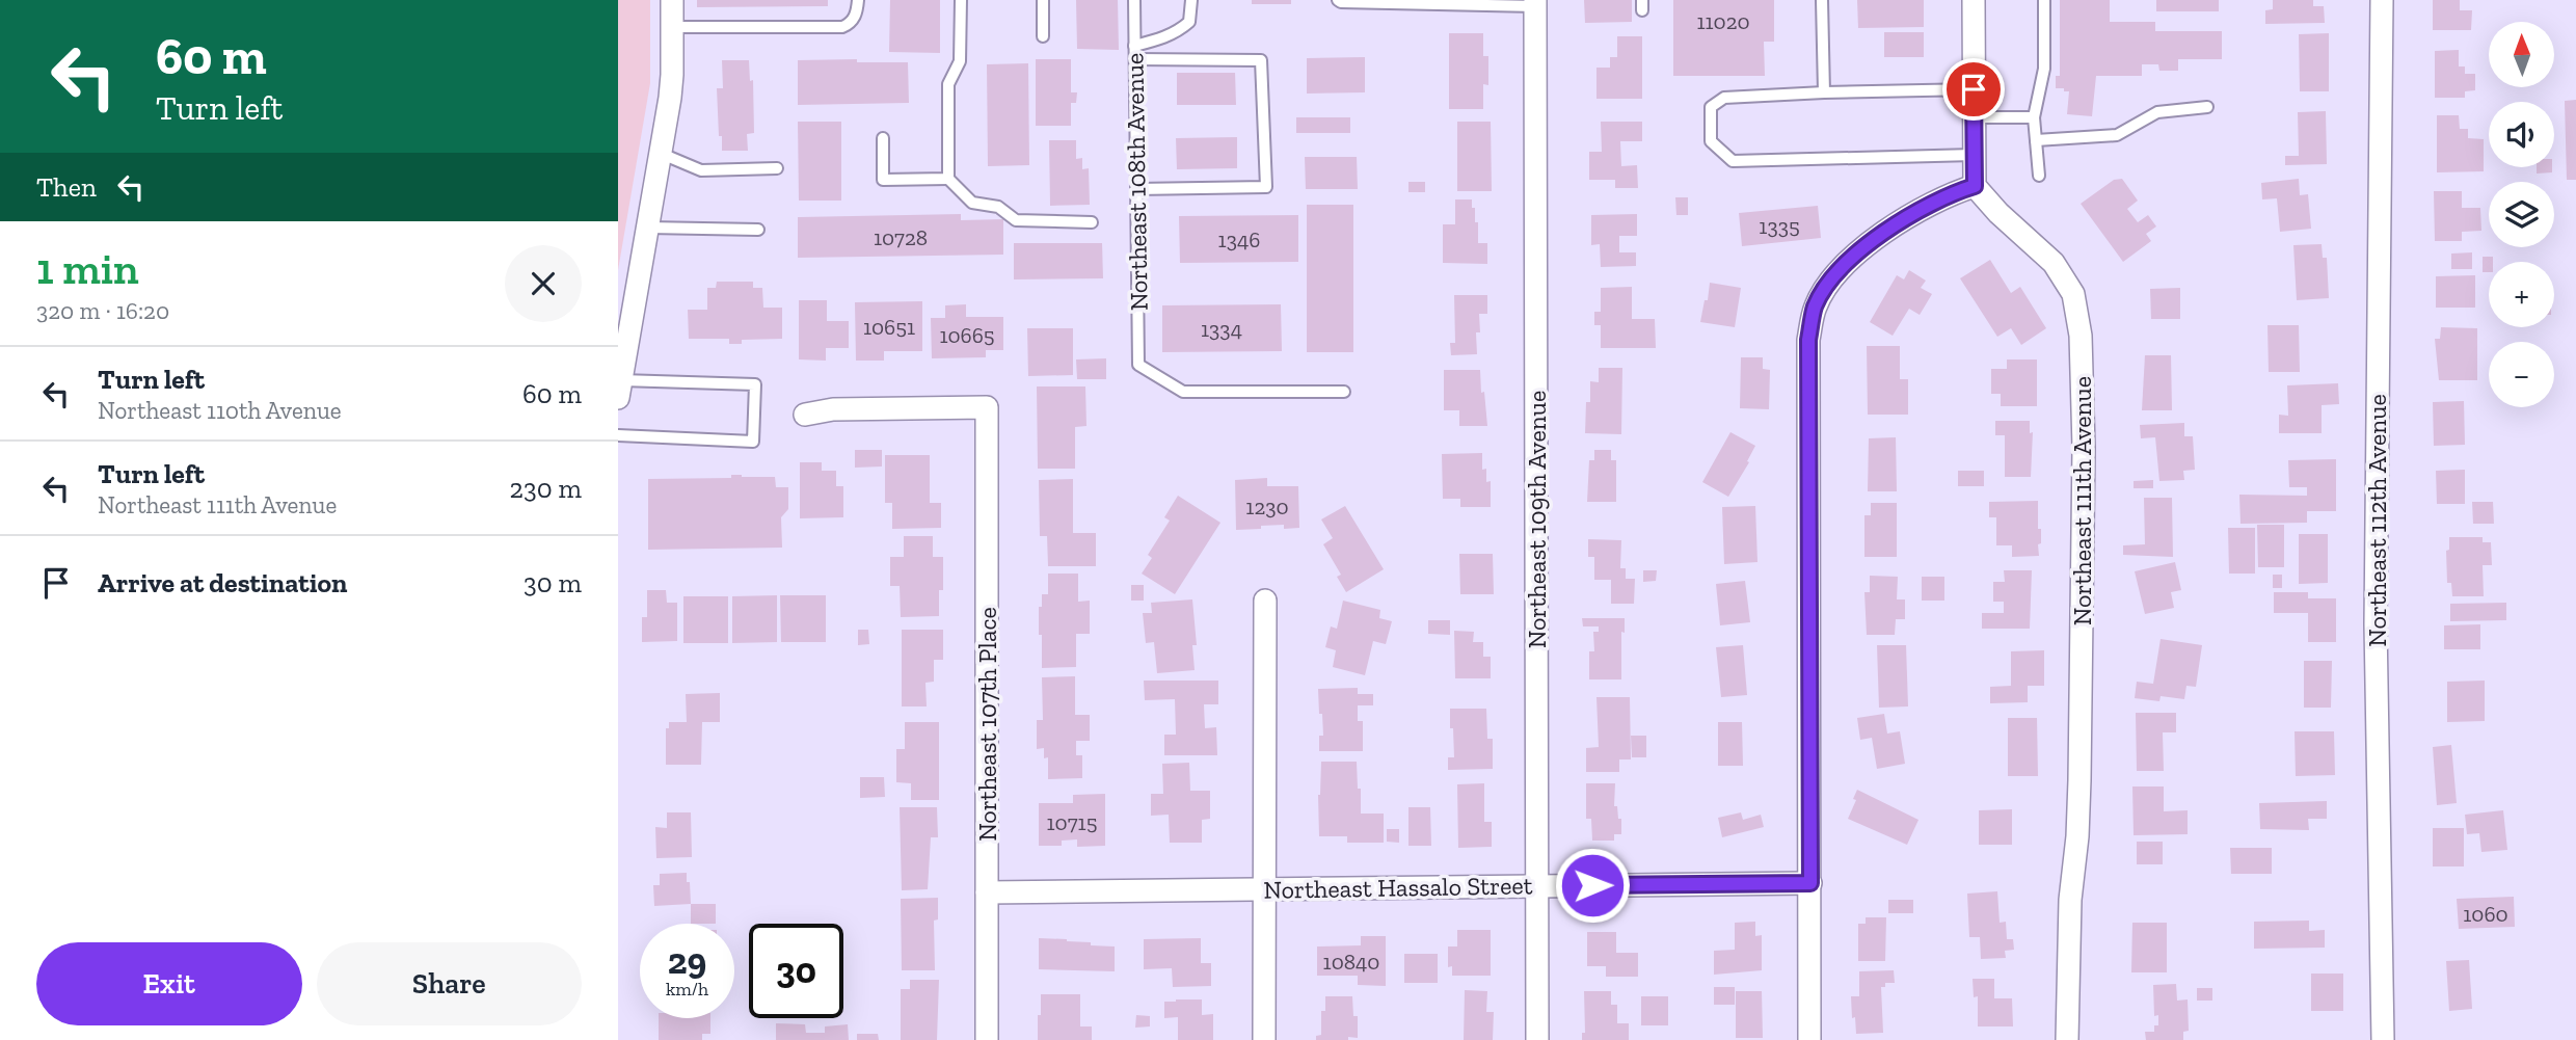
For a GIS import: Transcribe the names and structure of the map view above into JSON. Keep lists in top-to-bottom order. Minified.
{"streets":{"street":["Northeast 111th Avenue","Northeast 109th Avenue","Northeast 112th Avenue","Northeast 107th Place","Northeast Hassalo Street"],"lane":["Northeast 108th Avenue"]},"crossings":[["Northeast 109th Avenue","Northeast Hassalo Street"],["Northeast 107th Place","Northeast Hassalo Street"]],"house_numbers":["11020","1335","10728","1346","10651","1334","10665","1230","10715","1060","10840"],"north":"top","page":{"turn":["60 m","Turn left"],"map_buttons":["+","−"],"then":"Then","heading":["1 min","320 m · 16:20"],"list":[{"name":"Turn left","note":"Northeast 110th Avenue","value":"60 m"},{"name":"Turn left","note":"Northeast 111th Avenue","value":"230 m"},{"name":"Arrive at destination","value":"30 m"}],"speed":"29 km/h","limit":"30","buttons":["Exit","Share"]}}
